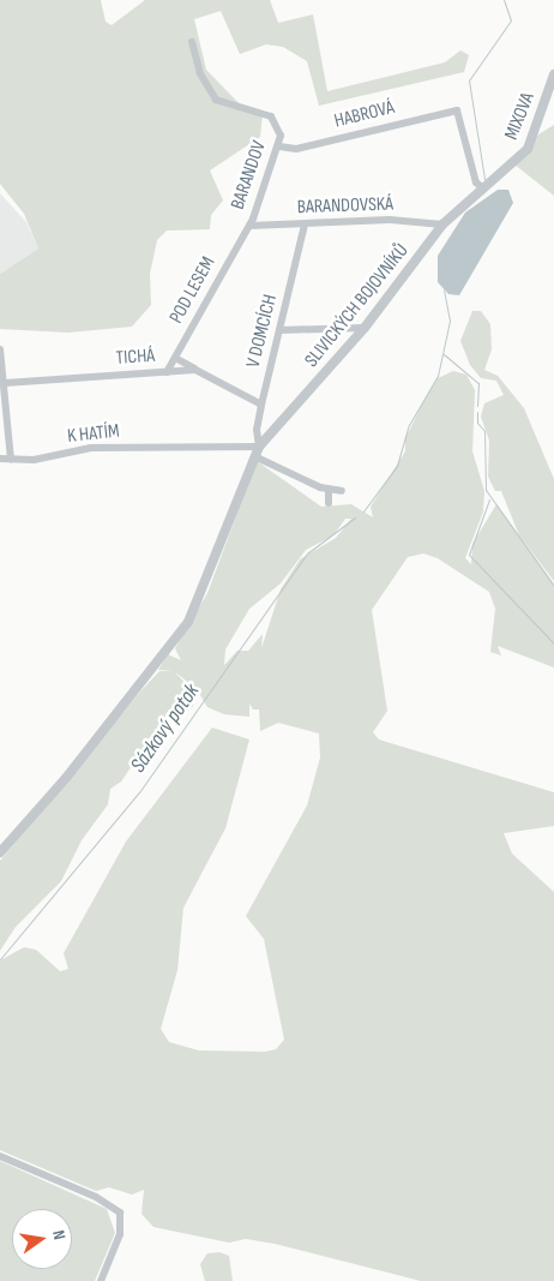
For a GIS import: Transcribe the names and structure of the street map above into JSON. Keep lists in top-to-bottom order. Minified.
{"streets":{"street":["HABROVÁ","MIXOVA","BARANDOV","BARANDOVSKÁ","POD LESEM","SLIVICKÝCH BOJOVNÍKŮ","V DOMCÍCH","TICHÁ","K HATÍM"]},"crossings":[["HABROVÁ","BARANDOV"],["HABROVÁ","SLIVICKÝCH BOJOVNÍKŮ"],["MIXOVA","SLIVICKÝCH BOJOVNÍKŮ"],["BARANDOV","BARANDOVSKÁ"],["BARANDOV","POD LESEM"],["BARANDOVSKÁ","POD LESEM"],["BARANDOVSKÁ","SLIVICKÝCH BOJOVNÍKŮ"],["BARANDOVSKÁ","V DOMCÍCH"],["POD LESEM","TICHÁ"],["SLIVICKÝCH BOJOVNÍKŮ","V DOMCÍCH"],["SLIVICKÝCH BOJOVNÍKŮ","K HATÍM"],["V DOMCÍCH","K HATÍM"]],"water":["Sázkový potok"],"north":"right"}
